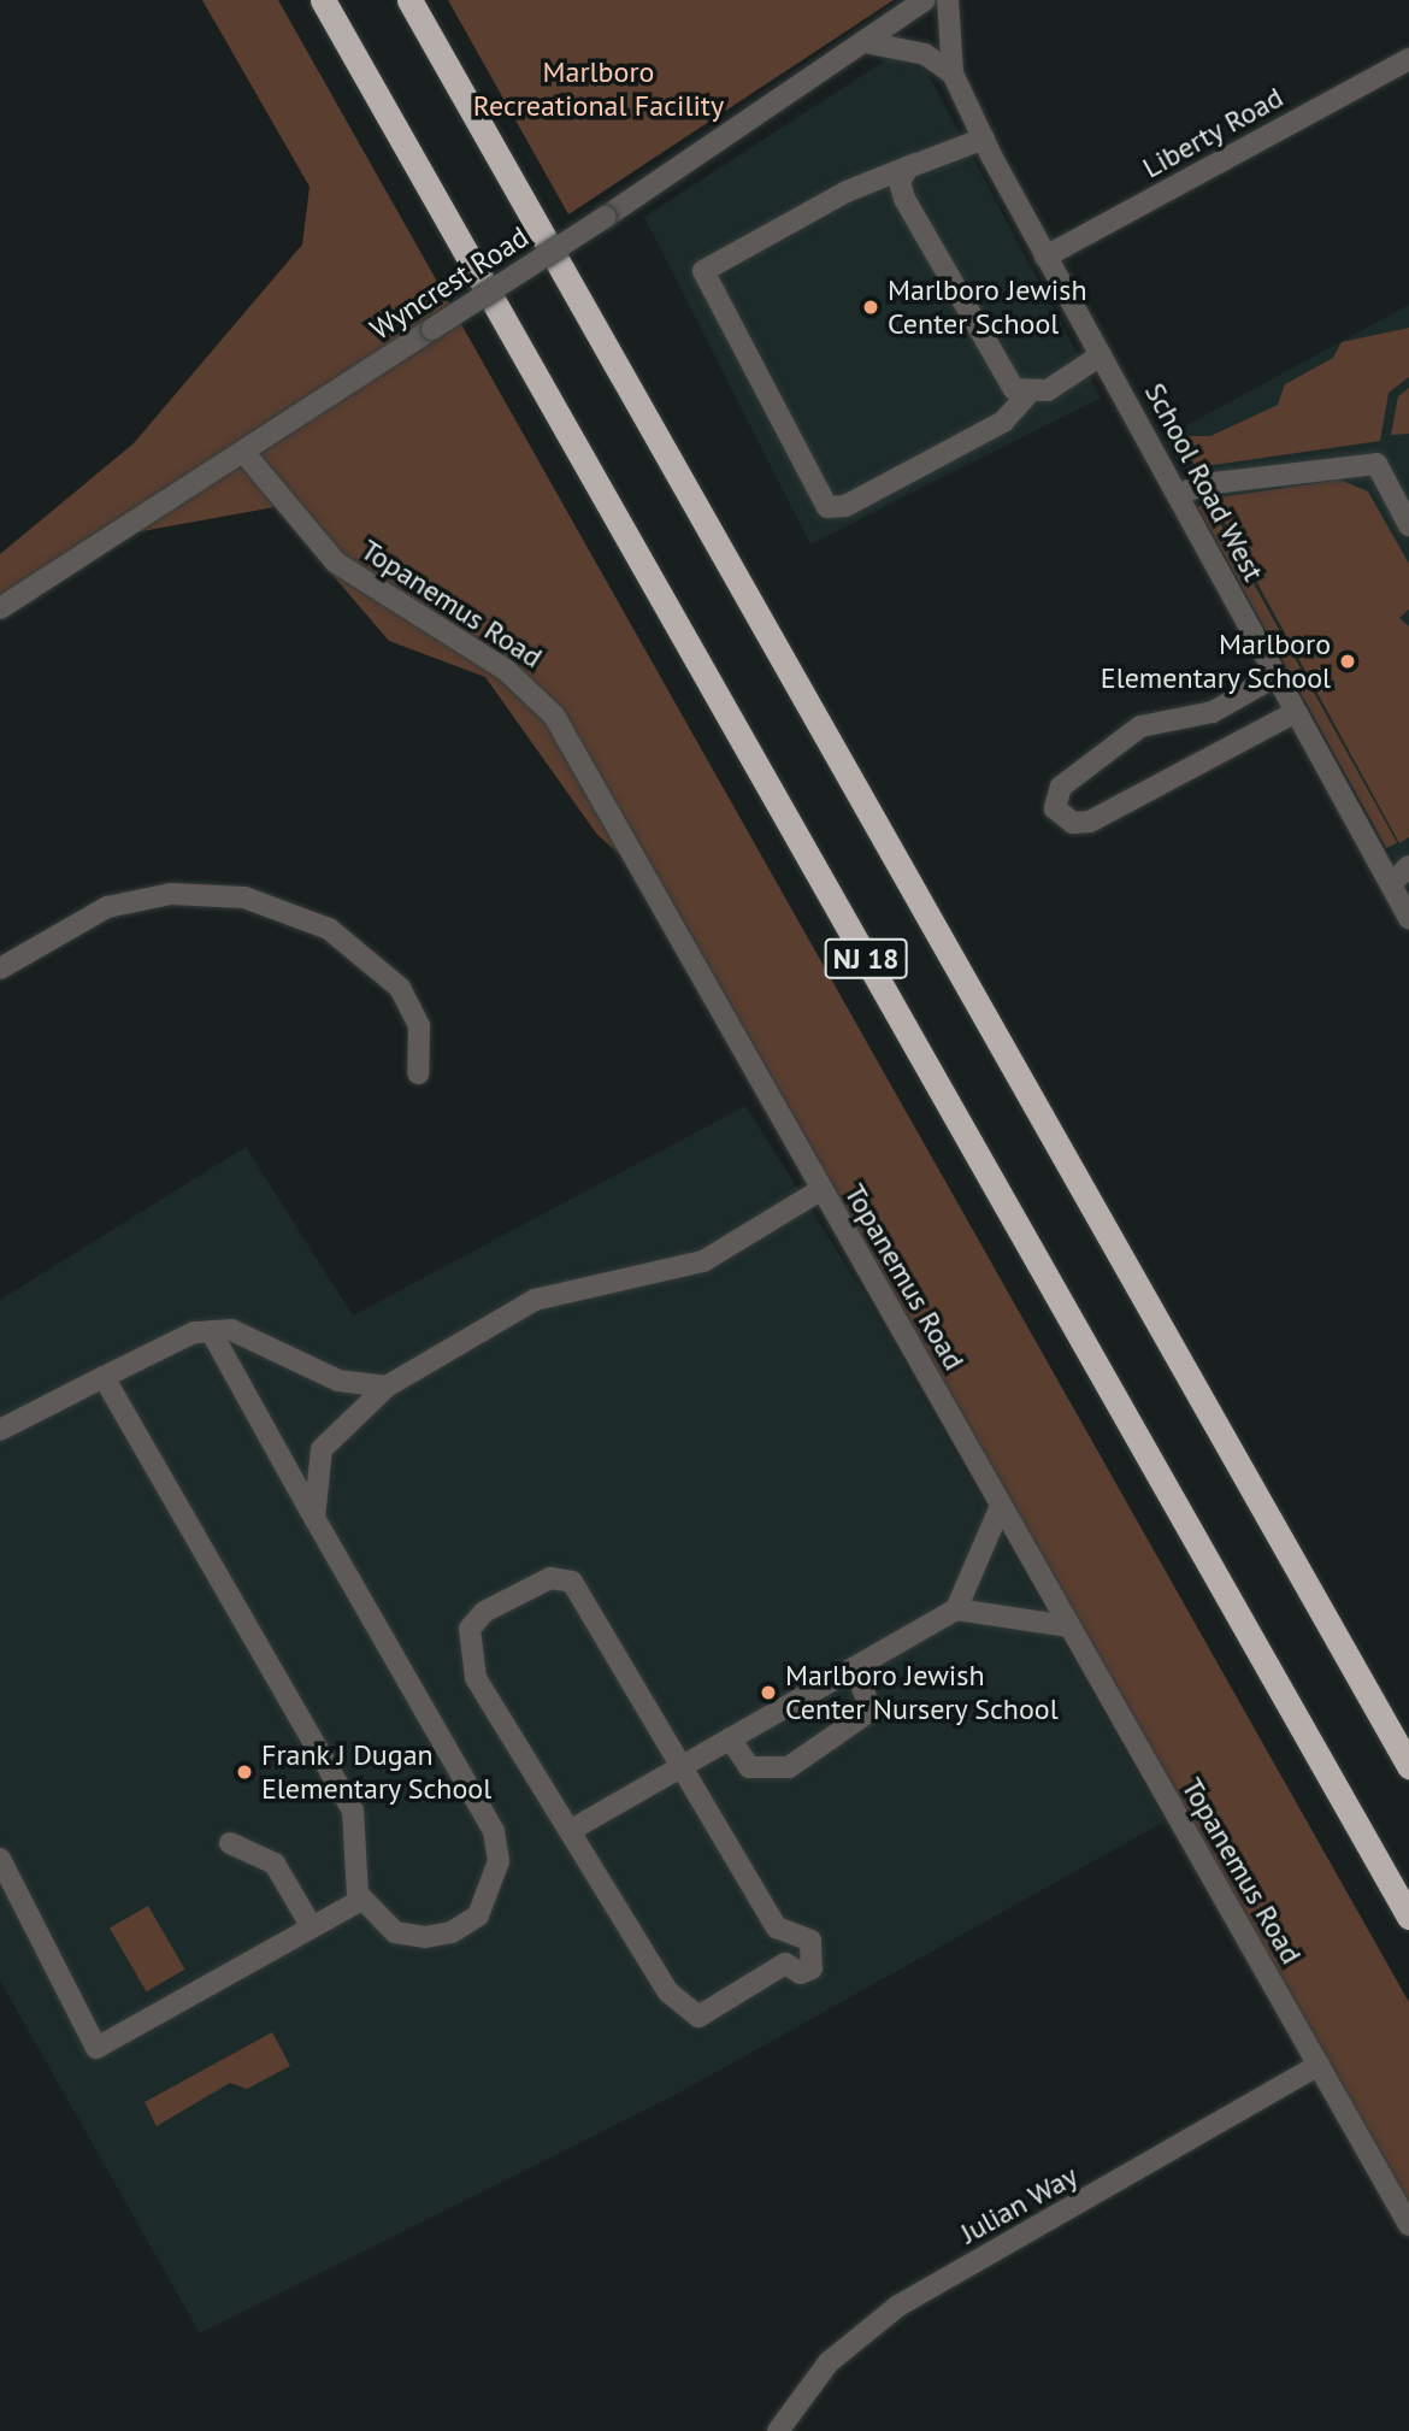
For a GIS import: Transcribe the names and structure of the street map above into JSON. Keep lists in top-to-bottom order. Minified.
{"streets":{"highway":["NJ 18"],"street":["Liberty Road","Wyncrest Road","School Road West","Topanemus Road","Julian Way"]},"crossings":[["Liberty Road","School Road West"],["Wyncrest Road","Topanemus Road"],["Topanemus Road","Julian Way"]],"parks":["Marlboro Recreational Facility"],"places":["Marlboro Jewish Center School","Marlboro Elementary School","Marlboro Jewish Center Nursery School","Frank J Dugan Elementary School"]}
